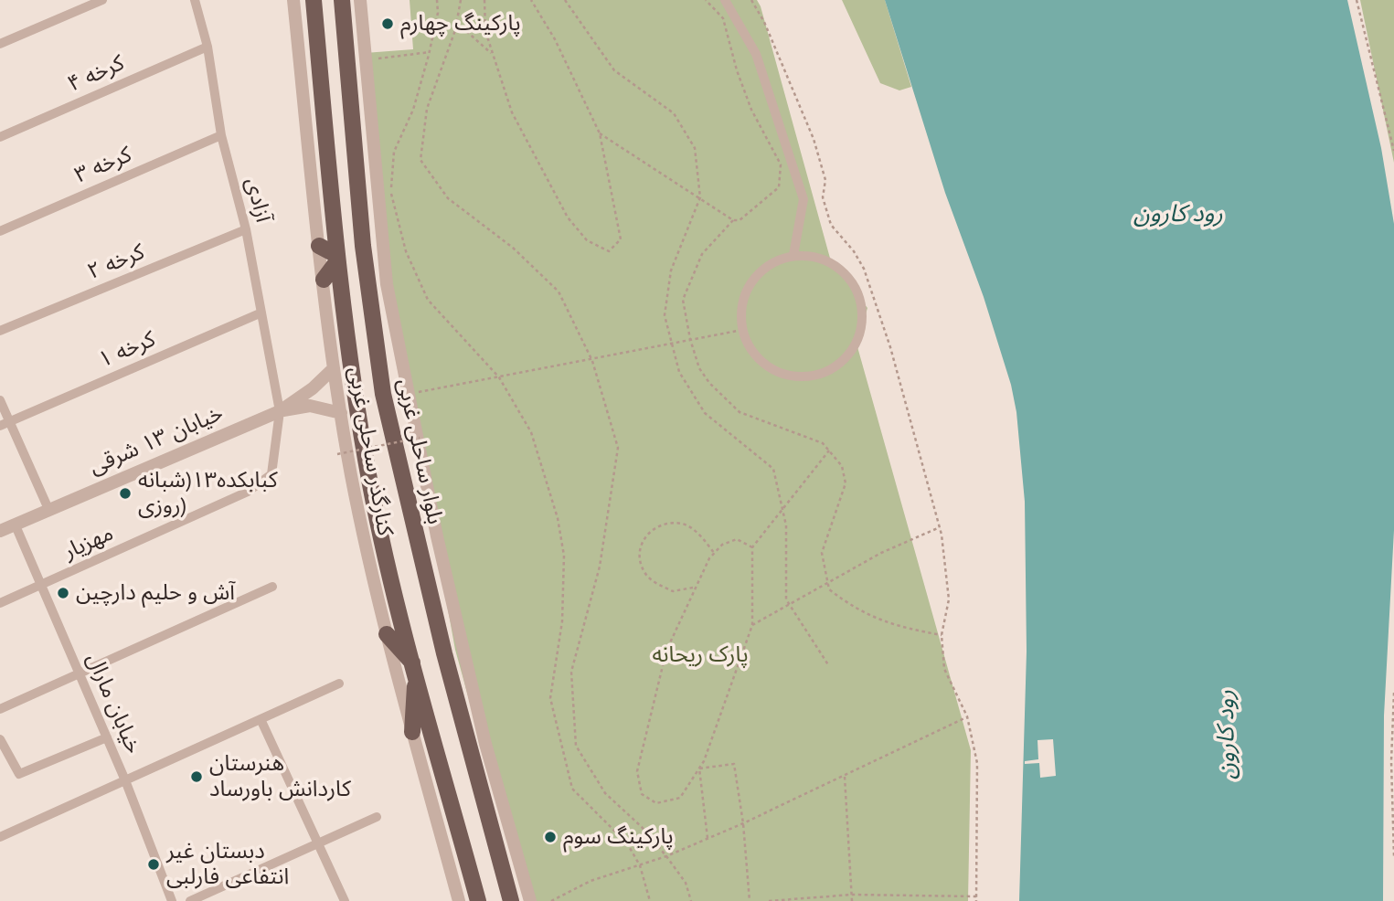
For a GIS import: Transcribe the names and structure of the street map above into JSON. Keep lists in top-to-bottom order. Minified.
{"streets":{"main road":["بلوار ساحلی غربی"],"street":["کرخه ۴","کرخه ۳","آزادی","کرخه ۲","کرخه ۱","خیابان ۱۳ شرقی","کنارگذر ساحلی غربی","مهزیار","خیابان مارال"]},"crossings":[["کرخه ۴","آزادی"],["کرخه ۳","آزادی"],["آزادی","کرخه ۲"],["آزادی","کرخه ۱"],["آزادی","خیابان ۱۳ شرقی"],["آزادی","مهزیار"],["خیابان ۱۳ شرقی","کنارگذر ساحلی غربی"],["خیابان ۱۳ شرقی","مهزیار"],["خیابان ۱۳ شرقی","خیابان مارال"],["مهزیار","خیابان مارال"]],"water":["رود کارون"],"parks":["پارک ریحانه"],"places":["پارکینگ چهارم","کبابکده۱۳(شبانه روزی)","آش و حلیم دارچین","هنرستان کاردانش باورساد","پارکینگ سوم","دبستان غیر انتفاعی فارلبی"]}
